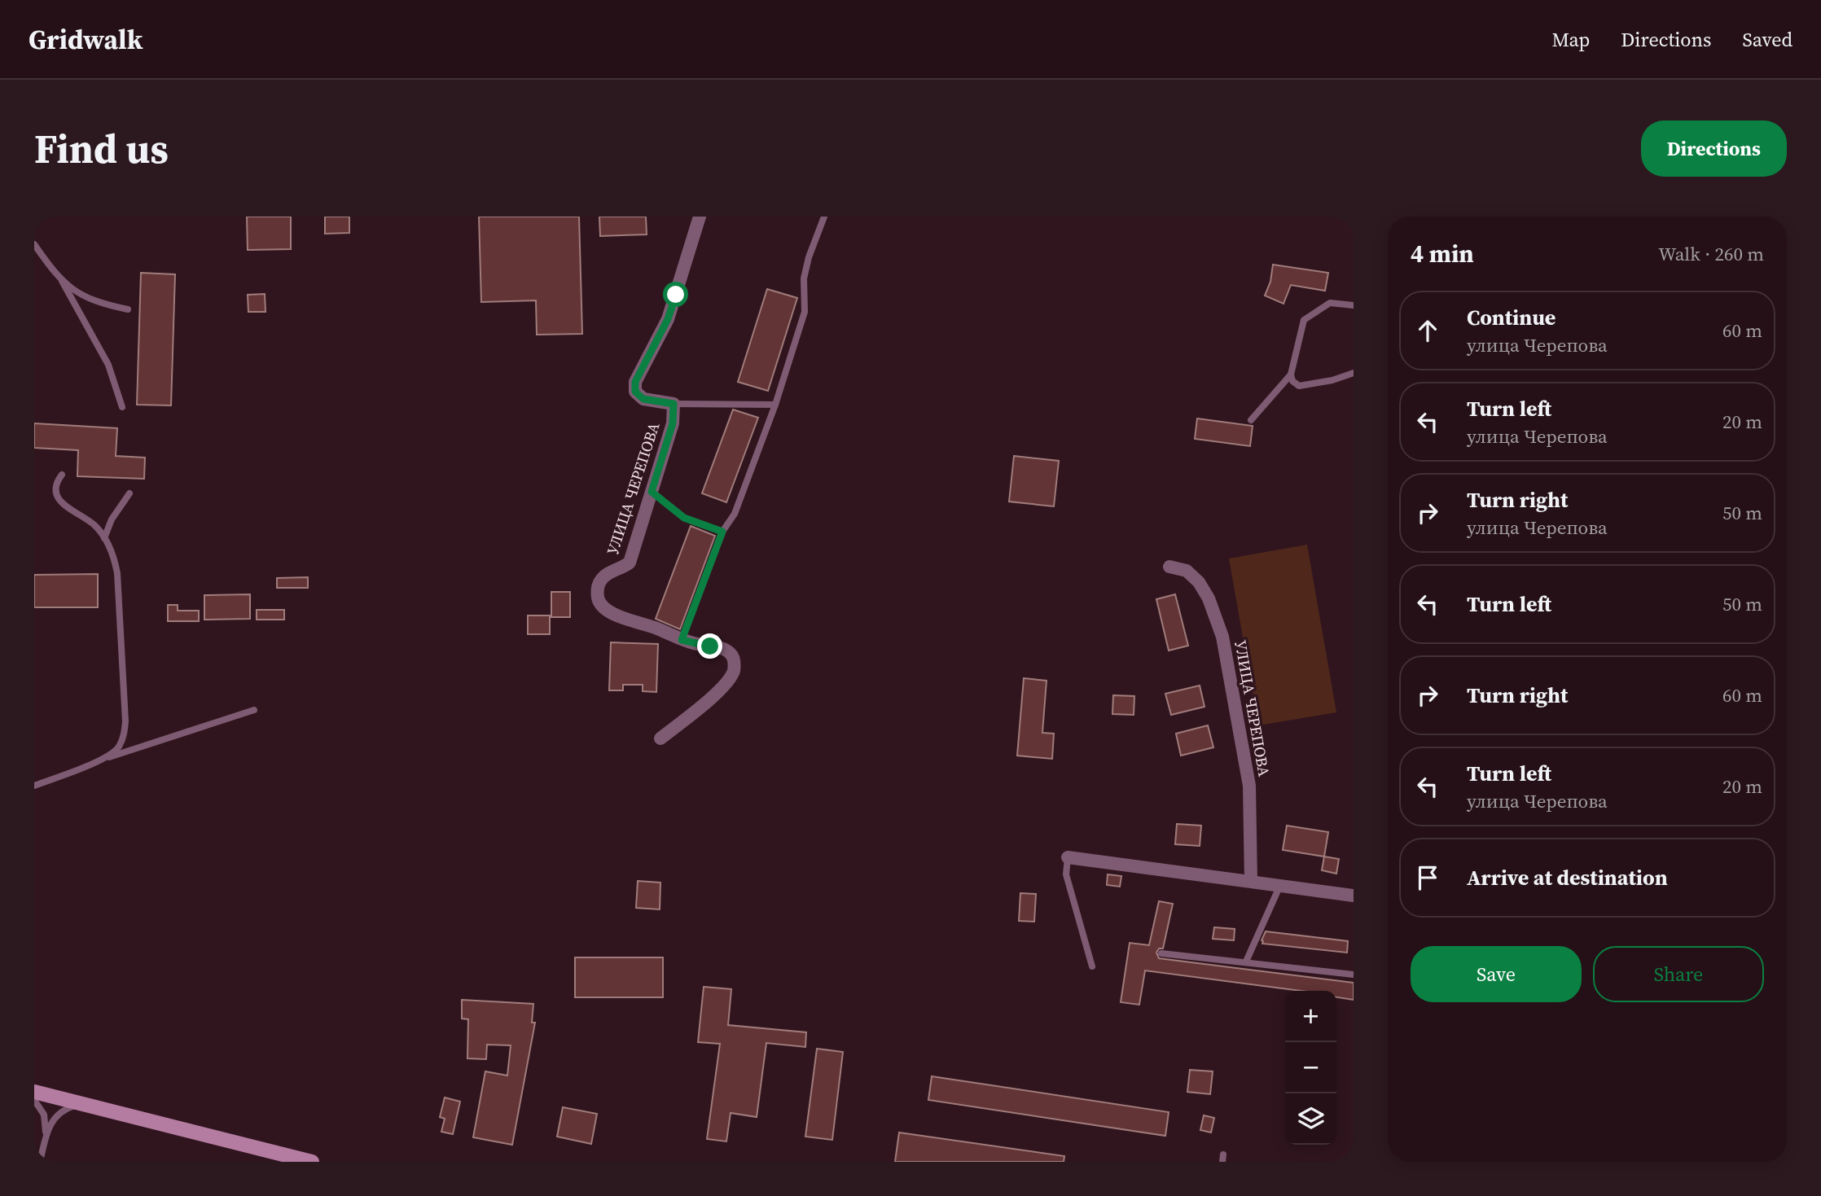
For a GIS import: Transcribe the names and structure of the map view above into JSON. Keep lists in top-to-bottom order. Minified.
{"streets":{"street":["УЛИЦА ЧЕРЕПОВА"]},"page":{"header":"Gridwalk","nav":["Map","Directions","Saved"],"buttons":["Directions",["Save","Share"]],"title":"Find us","heading":["4 min","Walk · 260 m"],"list":[["Continue","улица Черепова","60 m"],["Turn left","улица Черепова","20 m"],["Turn right","улица Черепова","50 m"],["Turn left","50 m"],["Turn right","60 m"],["Turn left","улица Черепова","20 m"],"Arrive at destination"],"map_buttons":["+","−"]}}
